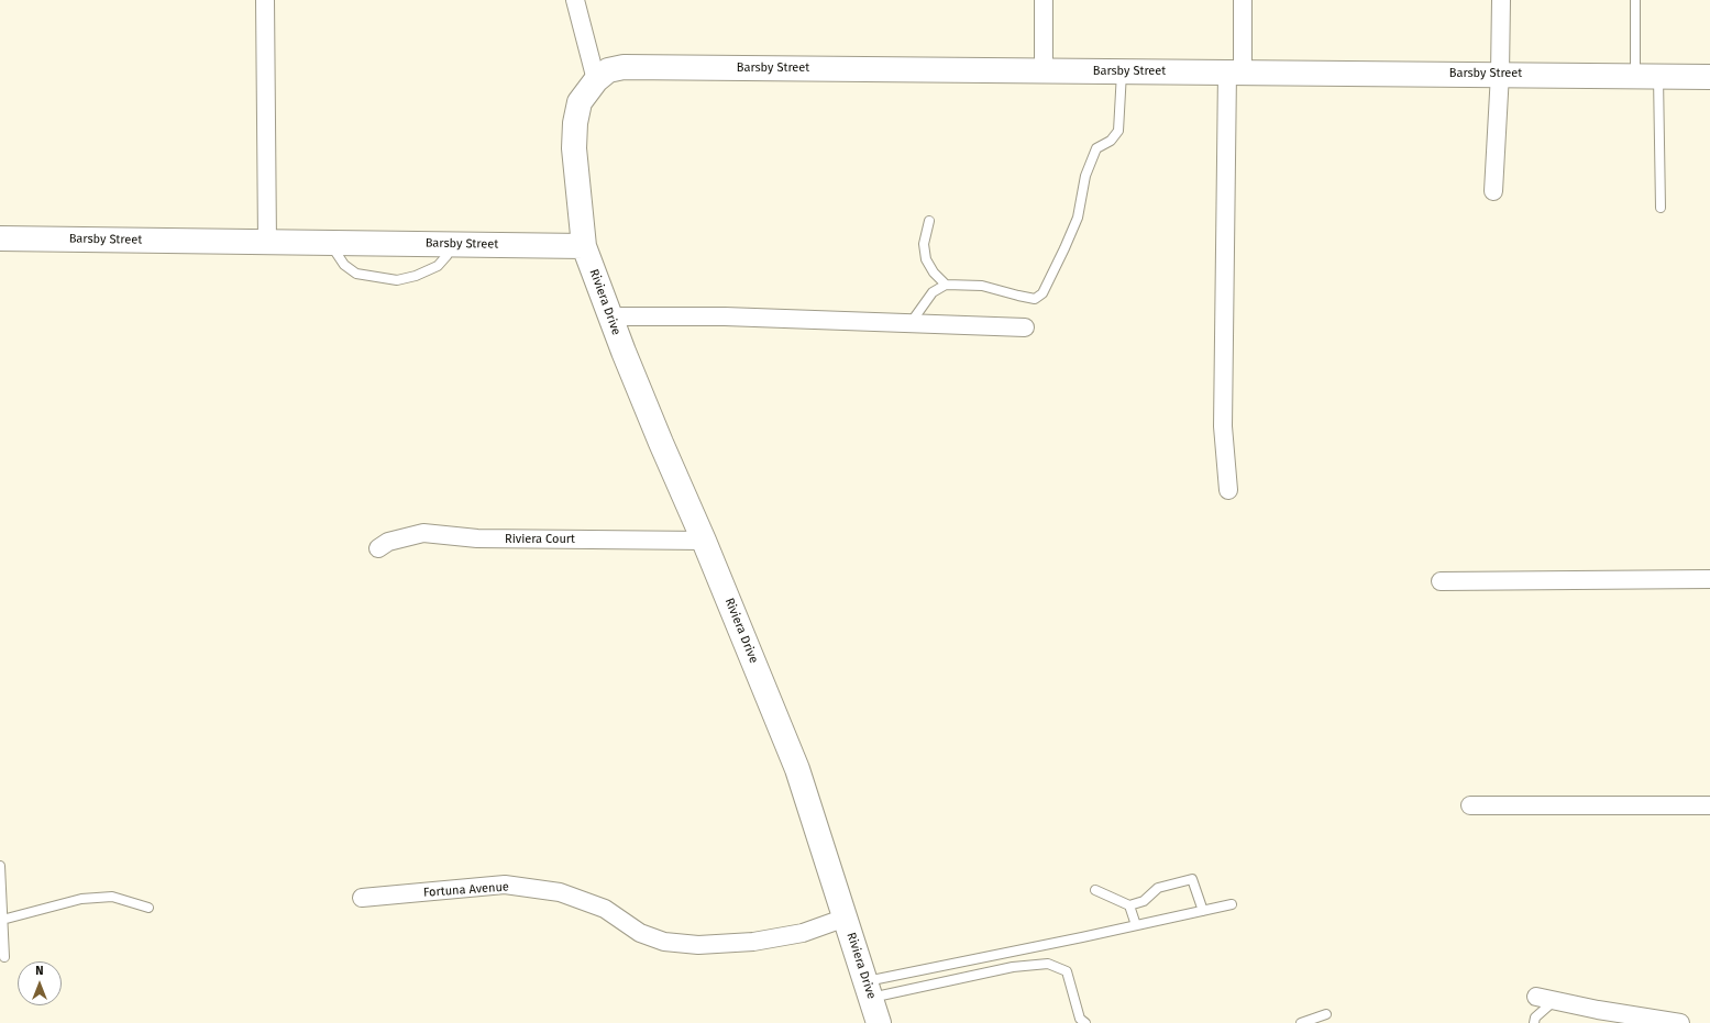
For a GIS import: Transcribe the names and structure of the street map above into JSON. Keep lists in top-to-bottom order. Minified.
{"streets":{"street":["Barsby Street","Riviera Drive","Riviera Court","Fortuna Avenue"]},"crossings":[["Barsby Street","Riviera Drive"],["Riviera Drive","Riviera Court"],["Riviera Drive","Fortuna Avenue"]],"north":"top"}
